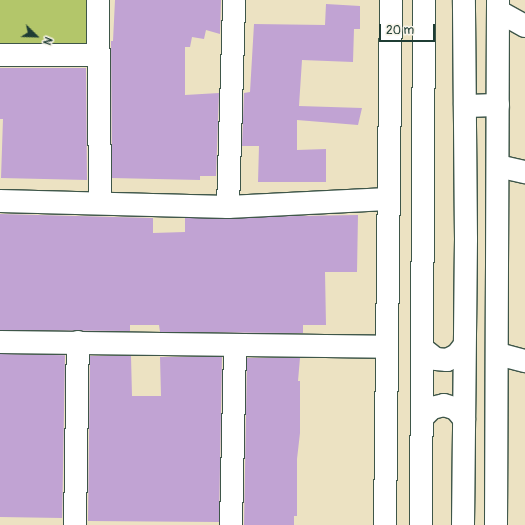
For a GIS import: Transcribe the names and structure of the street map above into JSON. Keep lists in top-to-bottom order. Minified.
{"scale_bar":"20 m","north":"bottom right"}
